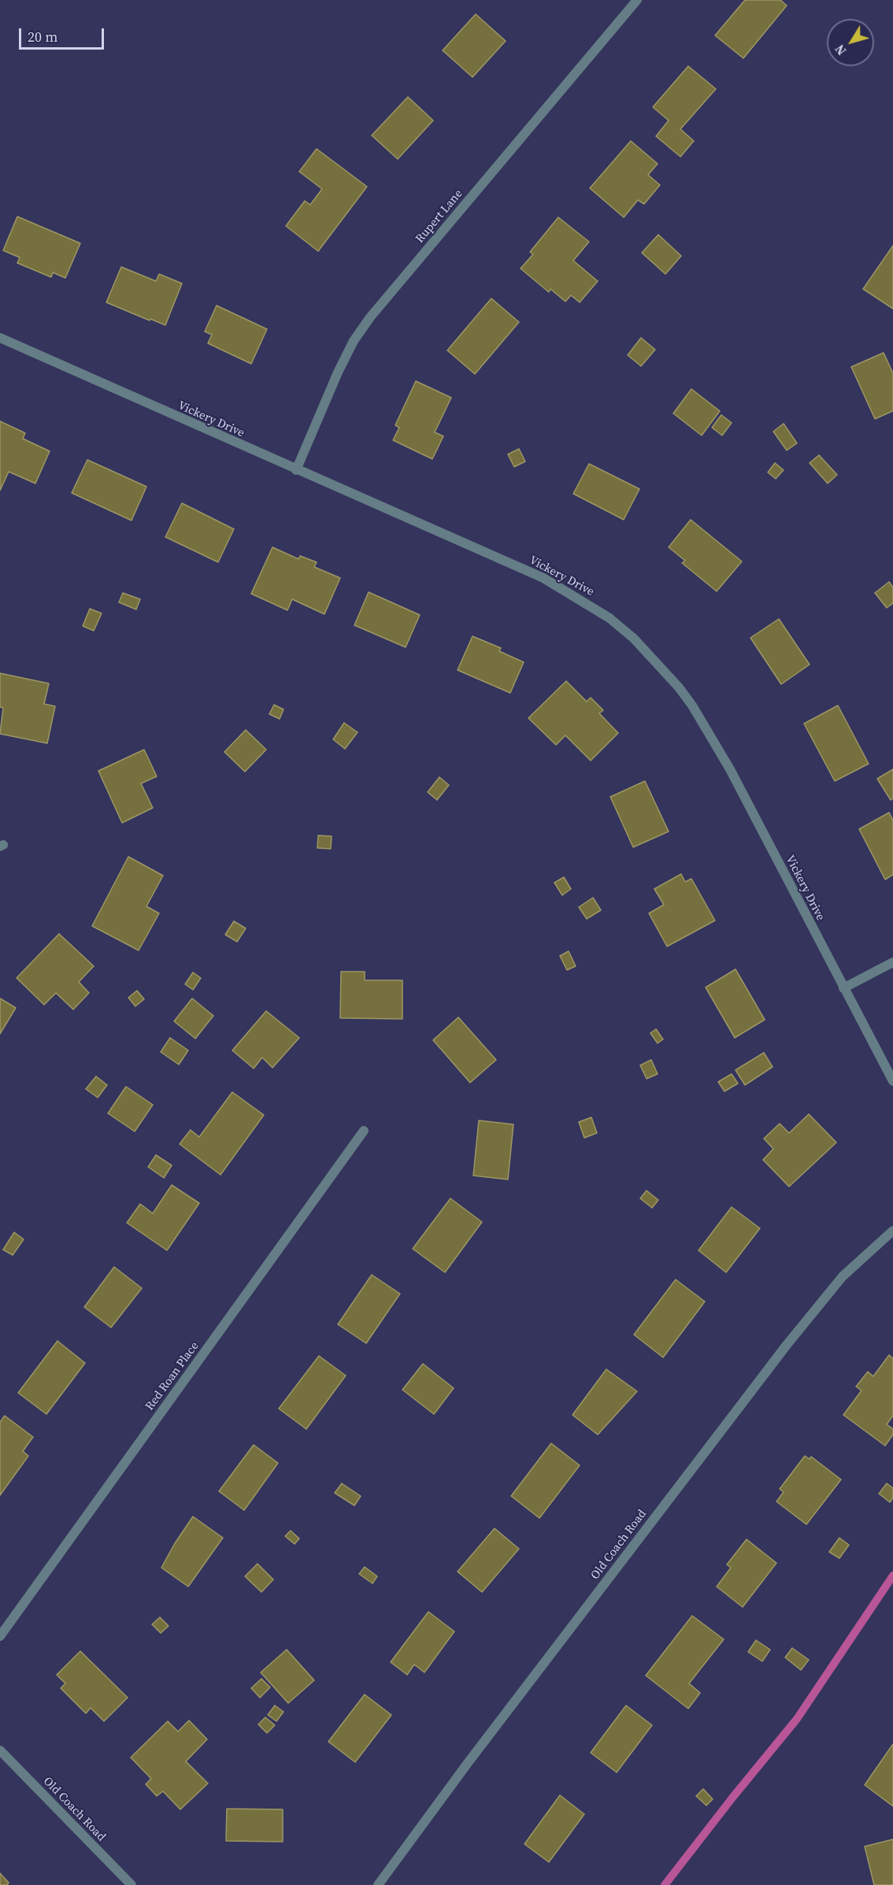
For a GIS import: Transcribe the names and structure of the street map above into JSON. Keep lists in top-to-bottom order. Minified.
{"streets":{"street":["Rupert Lane","Vickery Drive","Red Roan Place","Old Coach Road"]},"crossings":[["Rupert Lane","Vickery Drive"]],"scale_bar":"20 m","north":"bottom left"}
